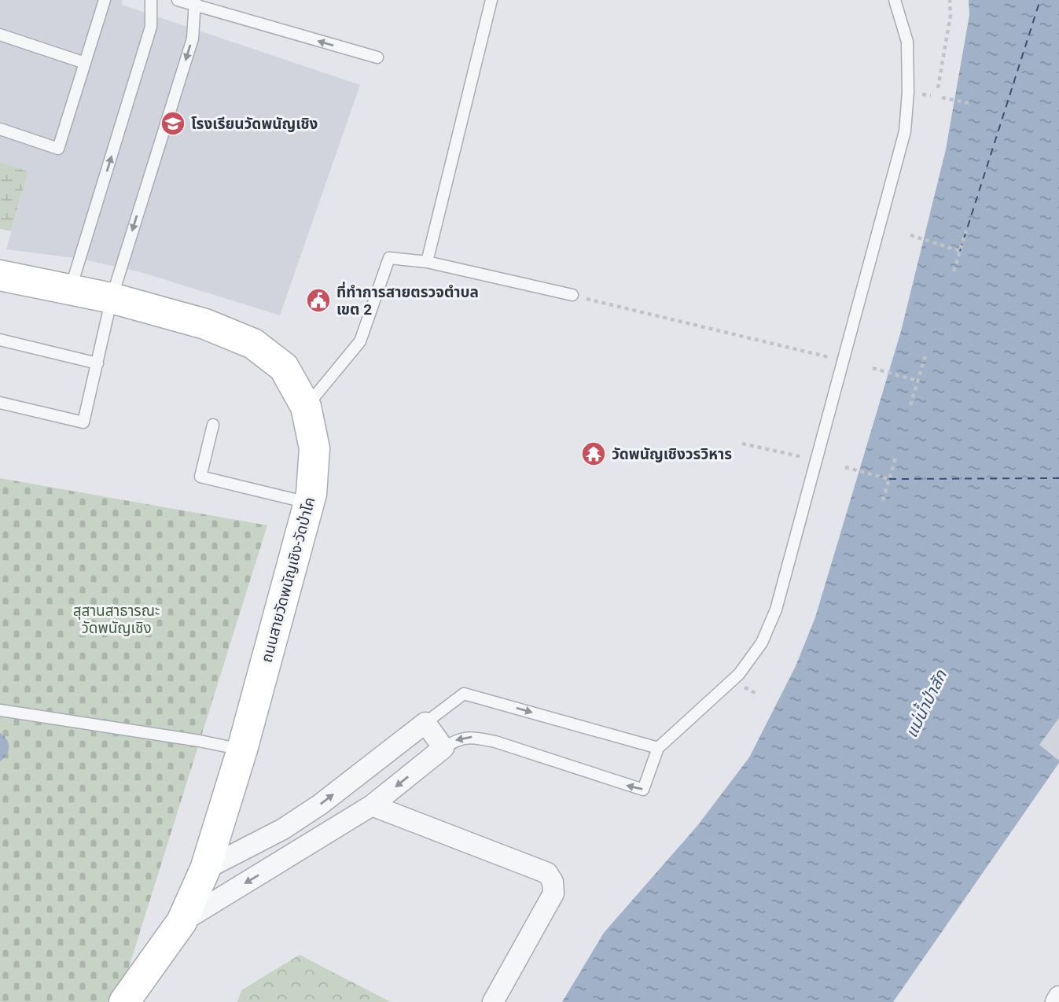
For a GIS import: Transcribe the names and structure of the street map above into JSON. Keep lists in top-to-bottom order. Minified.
{"streets":{"main road":["ถนนสายวัดพนัญเชิง-วัดป่าโค"]},"water":["แม่น้ำป่าสัก"],"parks":["สุสานสาธารณะ วัดพนัญเชิง"],"places":{"school or university":["โรงเรียนวัดพนัญเชิง"],"public building":["ที่ทำการสายตรวจตำบล เขต 2"],"temple":["วัดพนัญเชิงวรวิหาร"]}}
